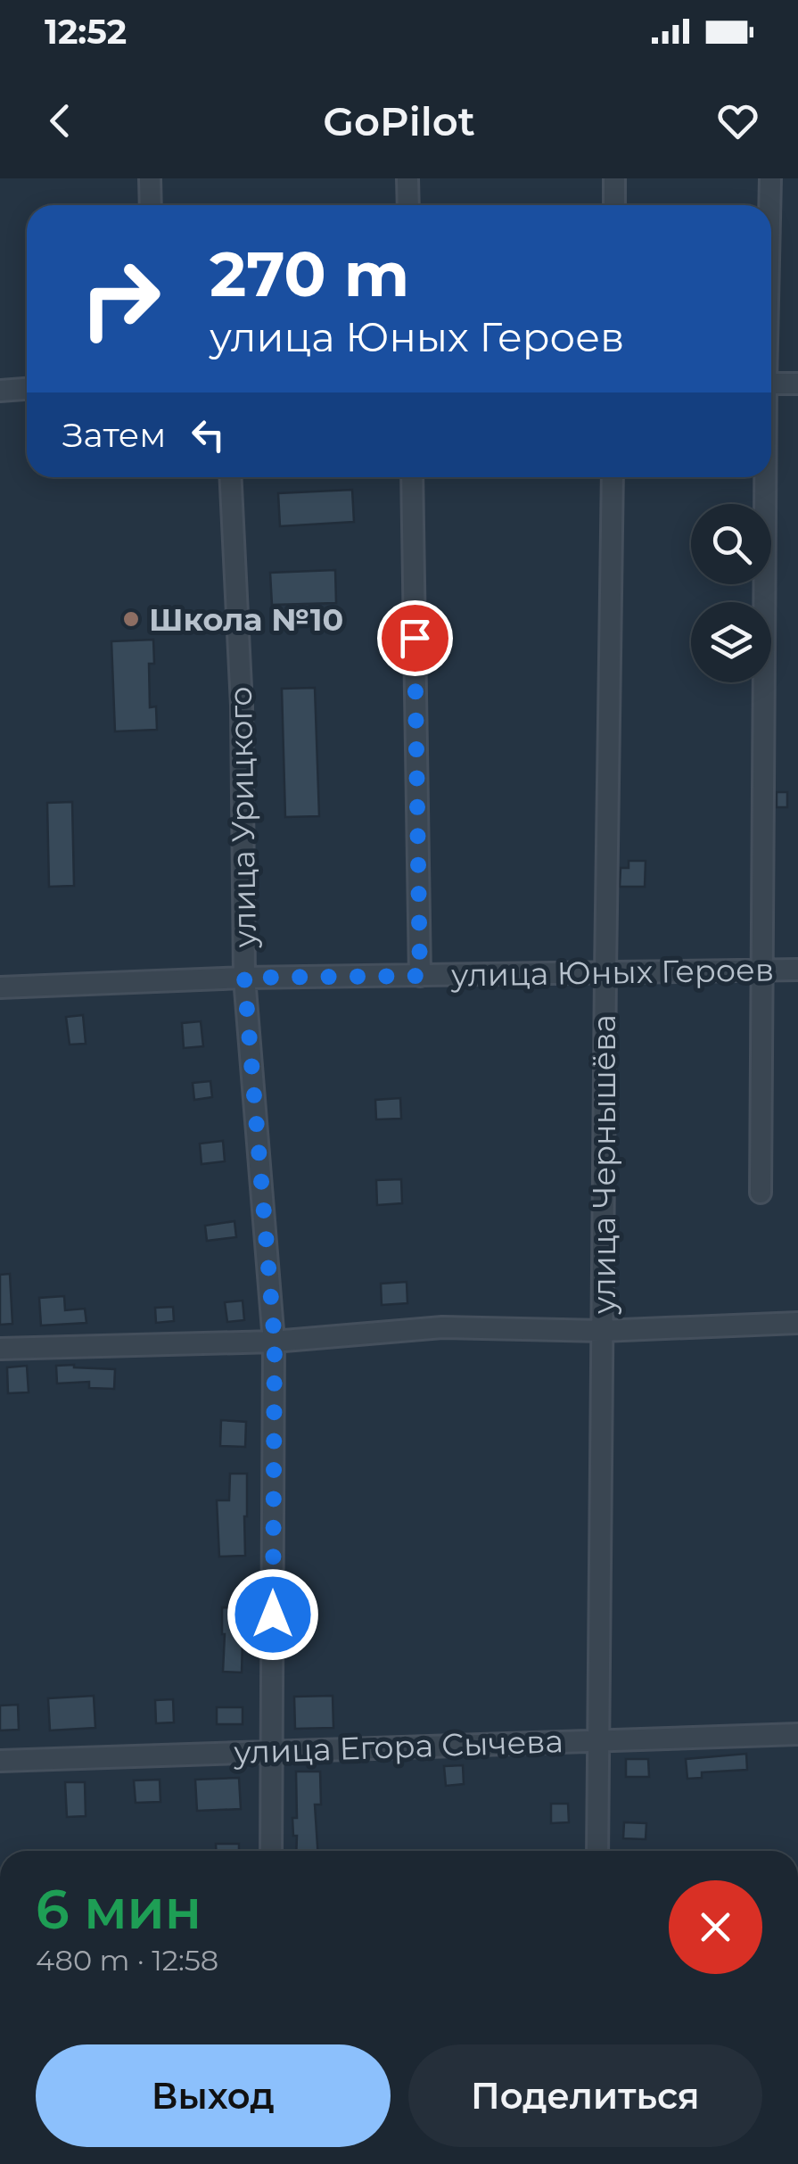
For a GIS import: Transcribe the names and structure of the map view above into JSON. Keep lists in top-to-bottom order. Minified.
{"streets":{"street":["улица Урицкого","улица Юных Героев","улица Чернышёва","улица Егора Сычева"]},"crossings":[["улица Урицкого","улица Юных Героев"],["улица Урицкого","улица Егора Сычева"],["улица Юных Героев","улица Чернышёва"],["улица Чернышёва","улица Егора Сычева"]],"places":["Школа №10"],"page":{"status":"12:52","header":"GoPilot","turn":["270 m","улица Юных Героев"],"then":"Затем","heading":["6 мин","480 m · 12:58"],"buttons":["Выход","Поделиться"]}}
